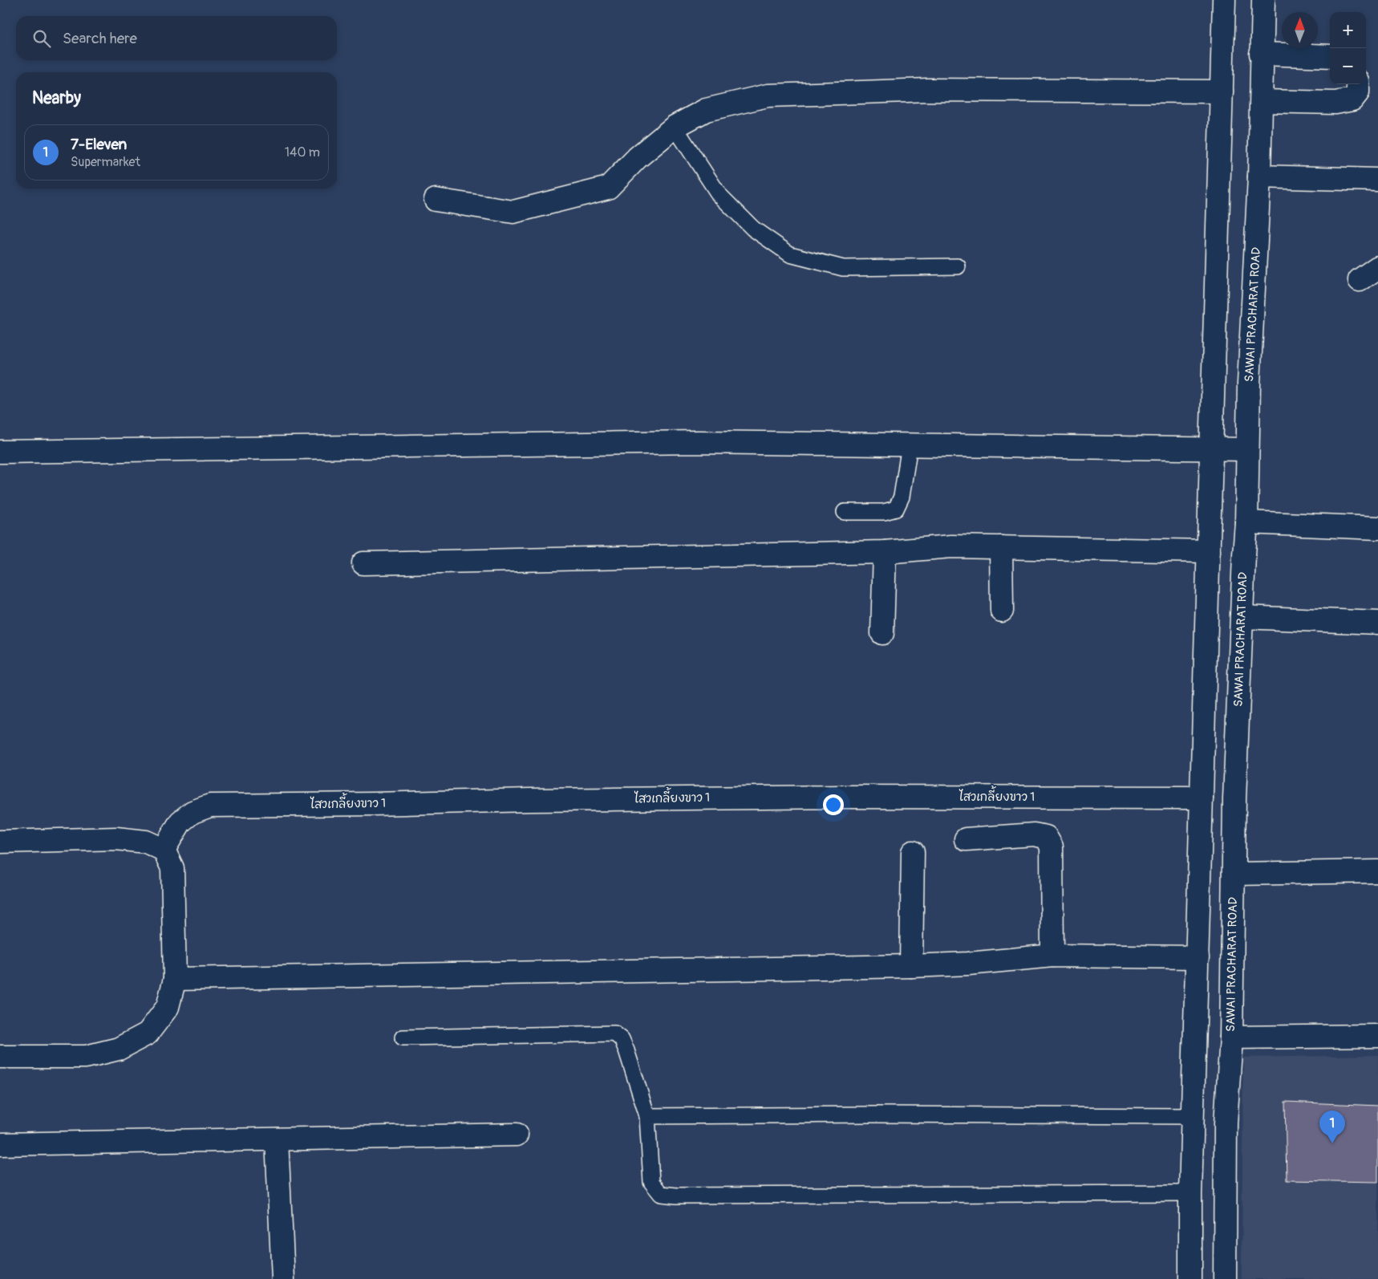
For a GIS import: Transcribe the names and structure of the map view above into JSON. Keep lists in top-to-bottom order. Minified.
{"streets":{"street":["SAWAI PRACHARAT ROAD","ไสวเกลี้ยงขาว 1"]},"north":"top","page":{"map_buttons":["+","−"],"search":"Search here","heading":"Nearby","list":[{"mark":"1","name":"7-Eleven","note":"Supermarket","value":"140 m"}],"pins":"1"}}
